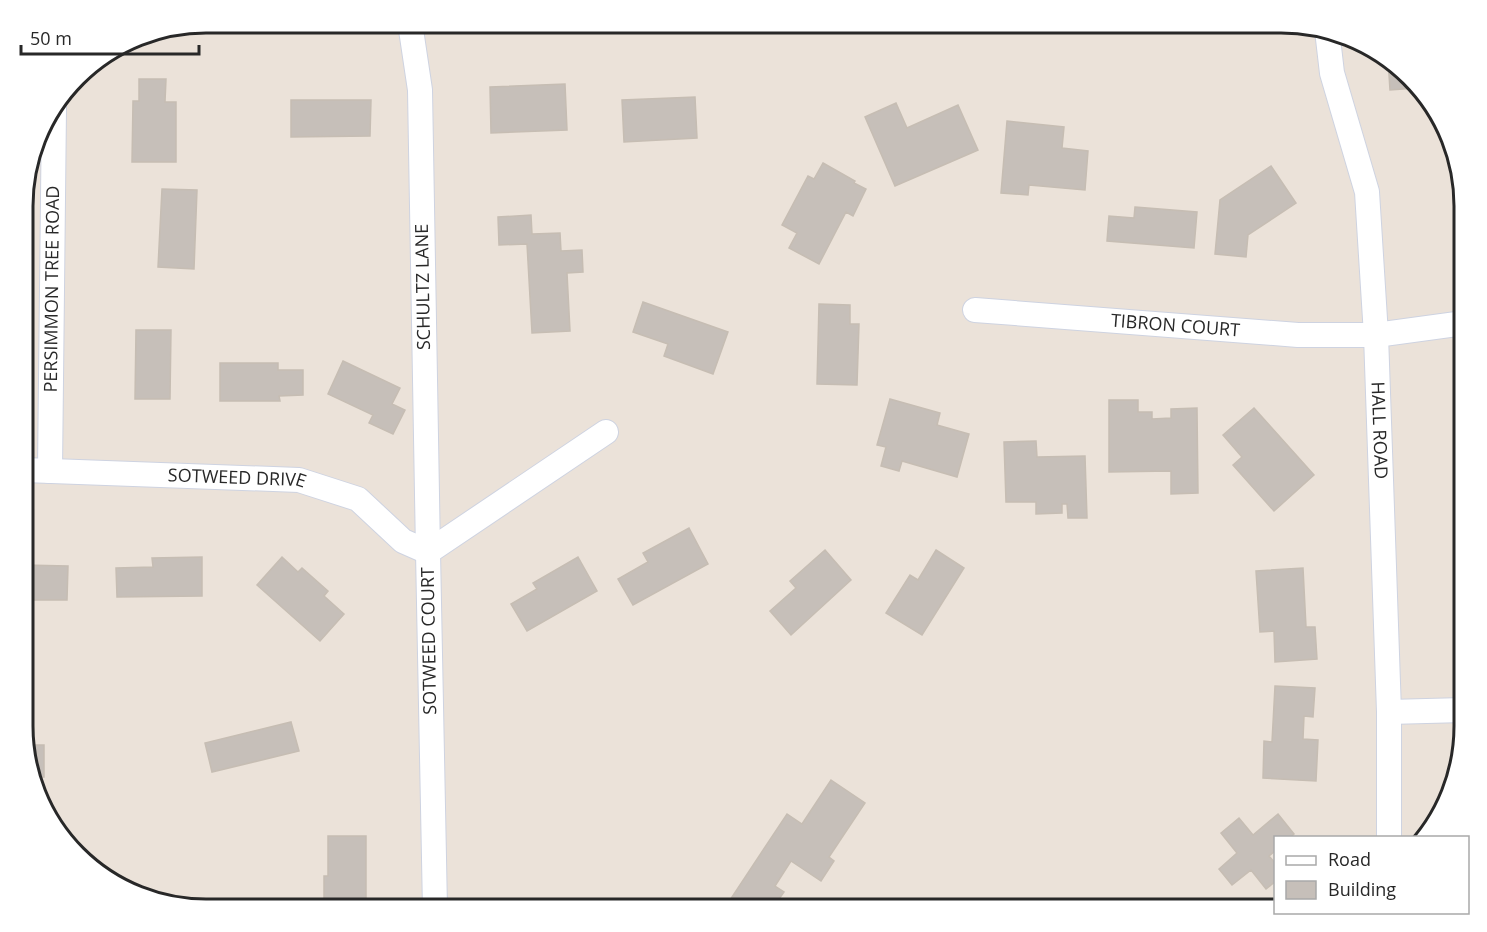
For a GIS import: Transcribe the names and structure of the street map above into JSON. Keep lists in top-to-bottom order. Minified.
{"streets":{"street":["SCHULTZ LANE","PERSIMMON TREE ROAD","TIBRON COURT","HALL ROAD","SOTWEED DRIVE","SOTWEED COURT"]},"crossings":[["SCHULTZ LANE","SOTWEED DRIVE"],["SCHULTZ LANE","SOTWEED COURT"],["PERSIMMON TREE ROAD","SOTWEED DRIVE"],["TIBRON COURT","HALL ROAD"],["SOTWEED DRIVE","SOTWEED COURT"]],"legend":["Road","Building"],"scale_bar":"50 m"}
